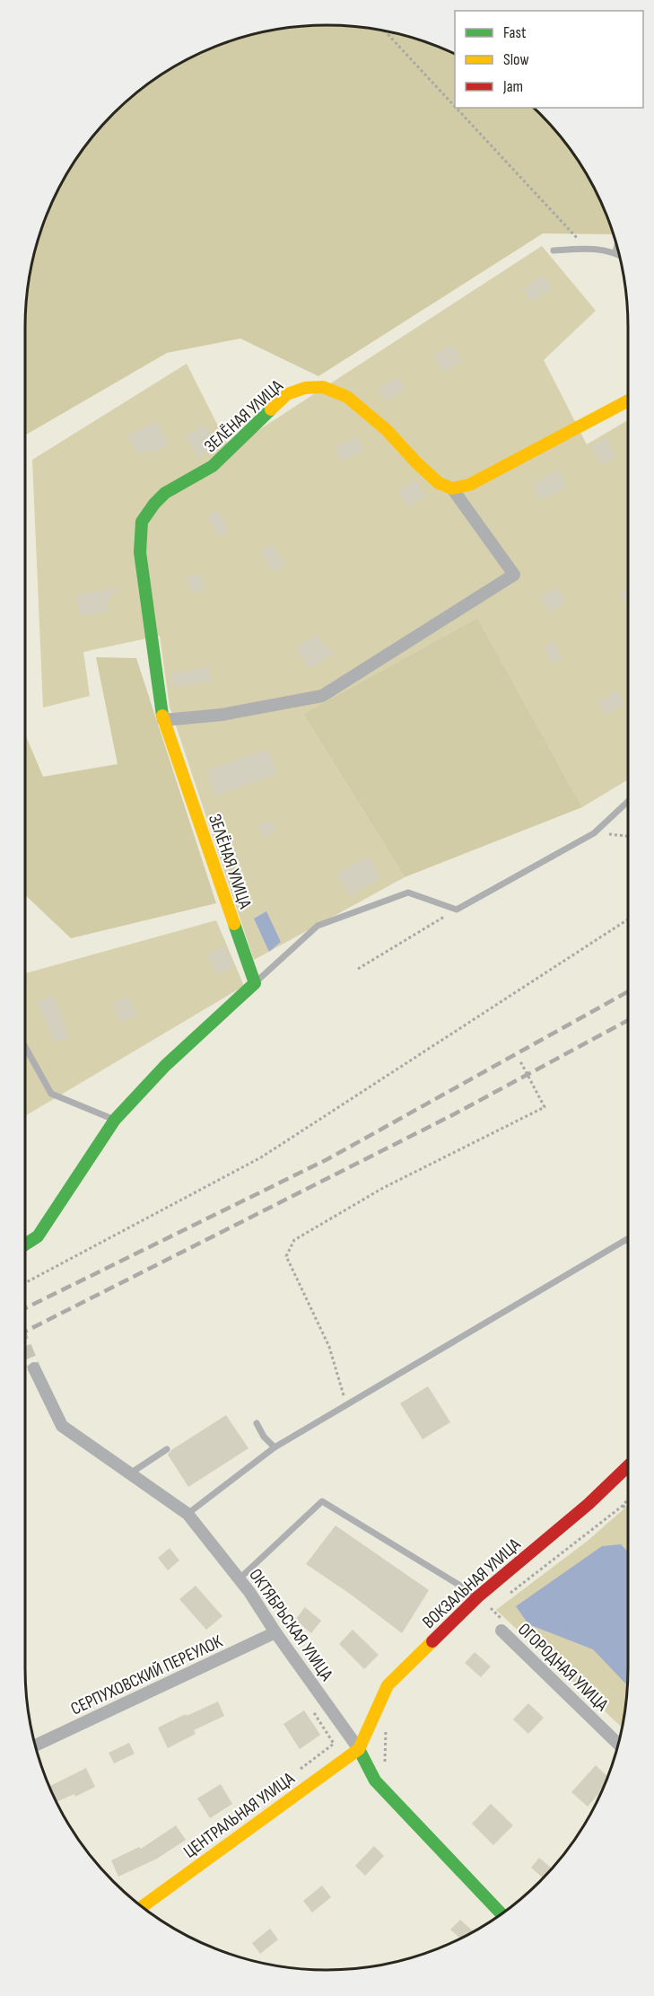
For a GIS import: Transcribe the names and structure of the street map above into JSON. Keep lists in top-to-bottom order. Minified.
{"streets":{"street":["ЗЕЛЁНАЯ УЛИЦА","ВОКЗАЛЬНАЯ УЛИЦА","ОКТЯБРЬСКАЯ УЛИЦА","ОГОРОДНАЯ УЛИЦА","СЕРПУХОВСКИЙ ПЕРЕУЛОК","ЦЕНТРАЛЬНАЯ УЛИЦА"]},"crossings":[["ВОКЗАЛЬНАЯ УЛИЦА","ОКТЯБРЬСКАЯ УЛИЦА"],["ВОКЗАЛЬНАЯ УЛИЦА","ЦЕНТРАЛЬНАЯ УЛИЦА"],["ОКТЯБРЬСКАЯ УЛИЦА","СЕРПУХОВСКИЙ ПЕРЕУЛОК"],["ОКТЯБРЬСКАЯ УЛИЦА","ЦЕНТРАЛЬНАЯ УЛИЦА"]],"legend":["Fast","Slow","Jam"]}
